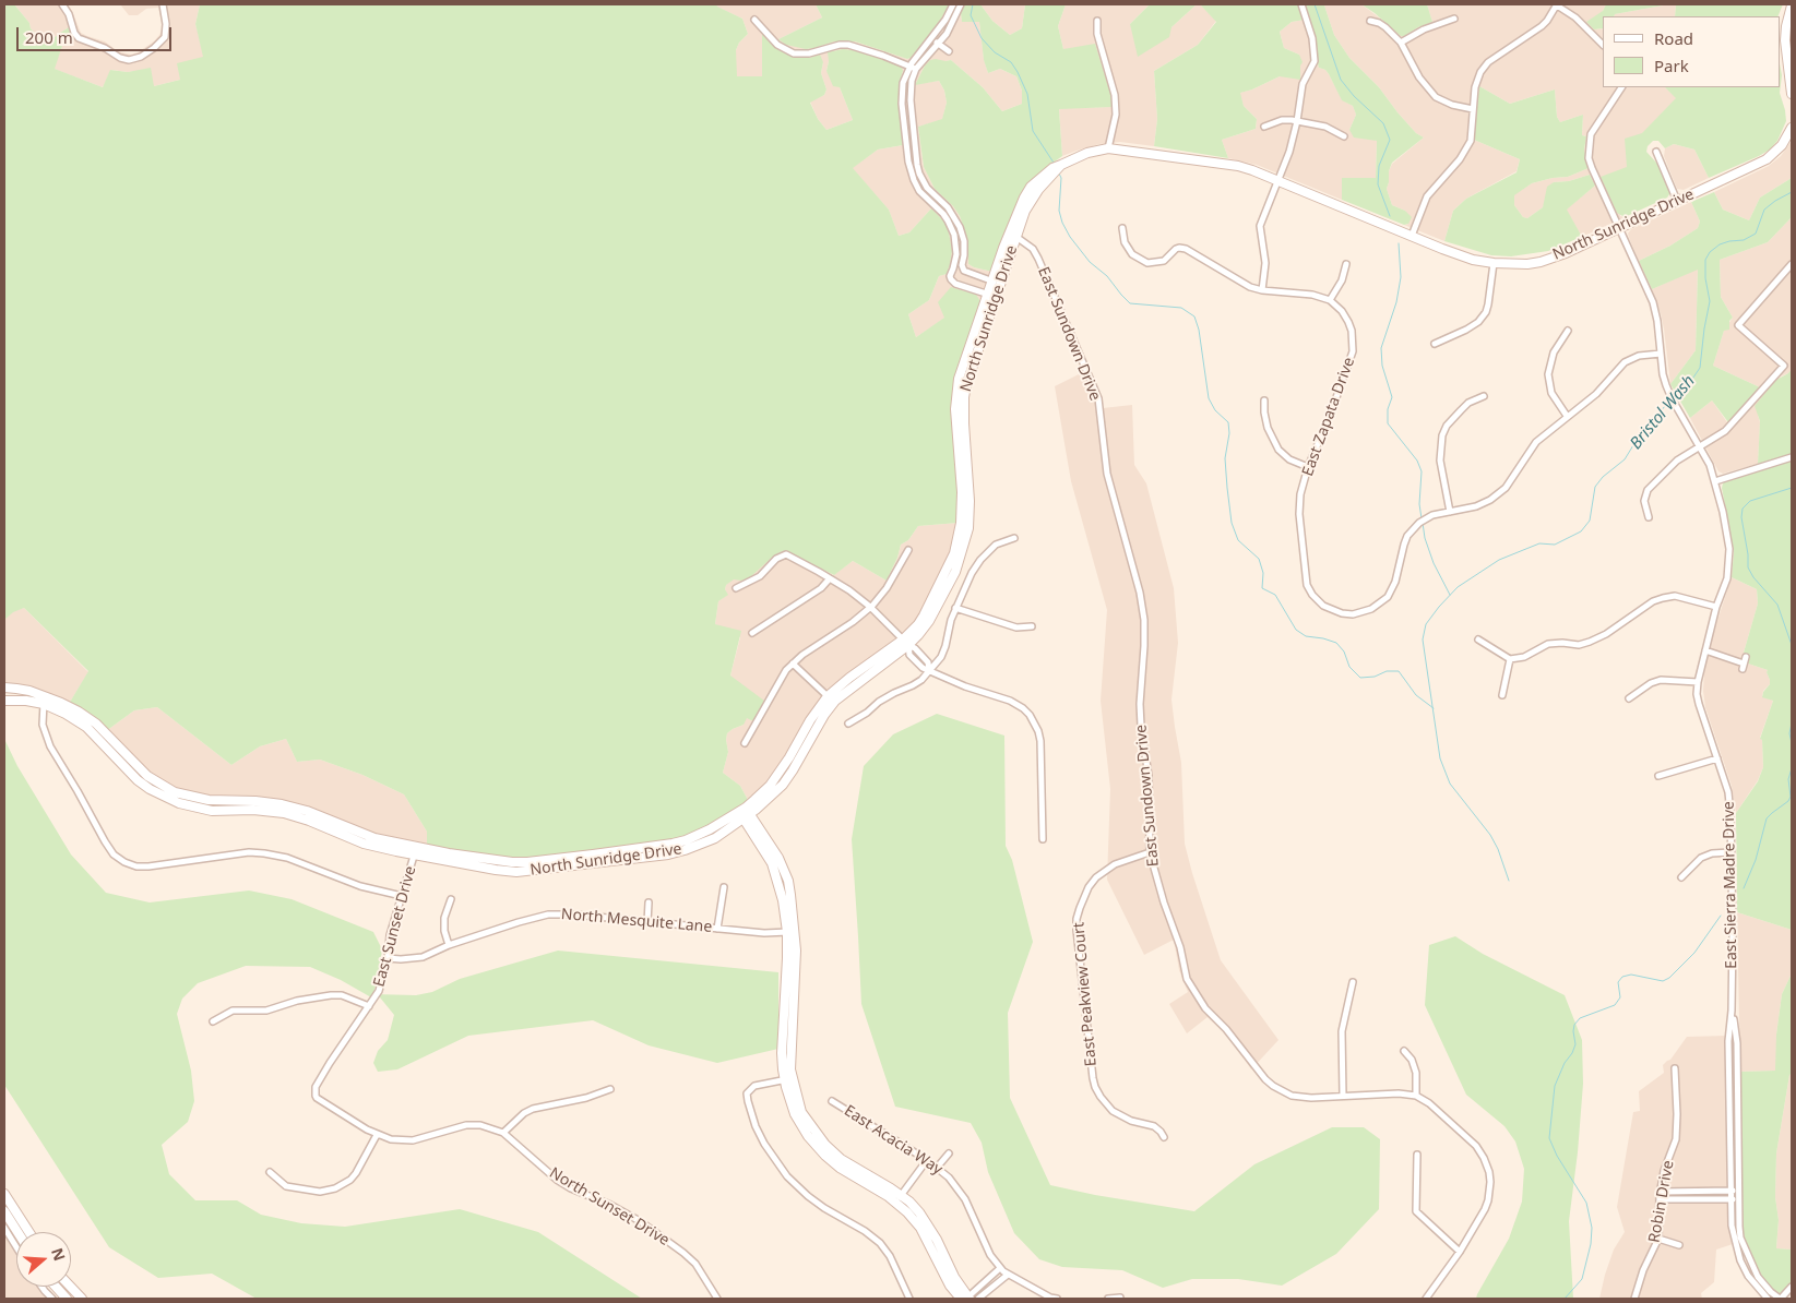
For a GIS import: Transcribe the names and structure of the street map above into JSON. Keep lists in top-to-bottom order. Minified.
{"streets":{"street":["North Sunridge Drive","East Sundown Drive","East Zapata Drive","East Sierra Madre Drive","North Mesquite Lane","East Sunset Drive","East Peakview Court","East Acacia Way","Robin Drive","North Sunset Drive"]},"crossings":[["North Sunridge Drive","East Sundown Drive"],["North Sunridge Drive","East Sierra Madre Drive"],["North Sunridge Drive","East Sunset Drive"],["East Sundown Drive","East Peakview Court"],["North Mesquite Lane","East Sunset Drive"],["East Sunset Drive","North Sunset Drive"]],"water":["Bristol Wash"],"legend":["Road","Park"],"scale_bar":"200 m","north":"right"}
